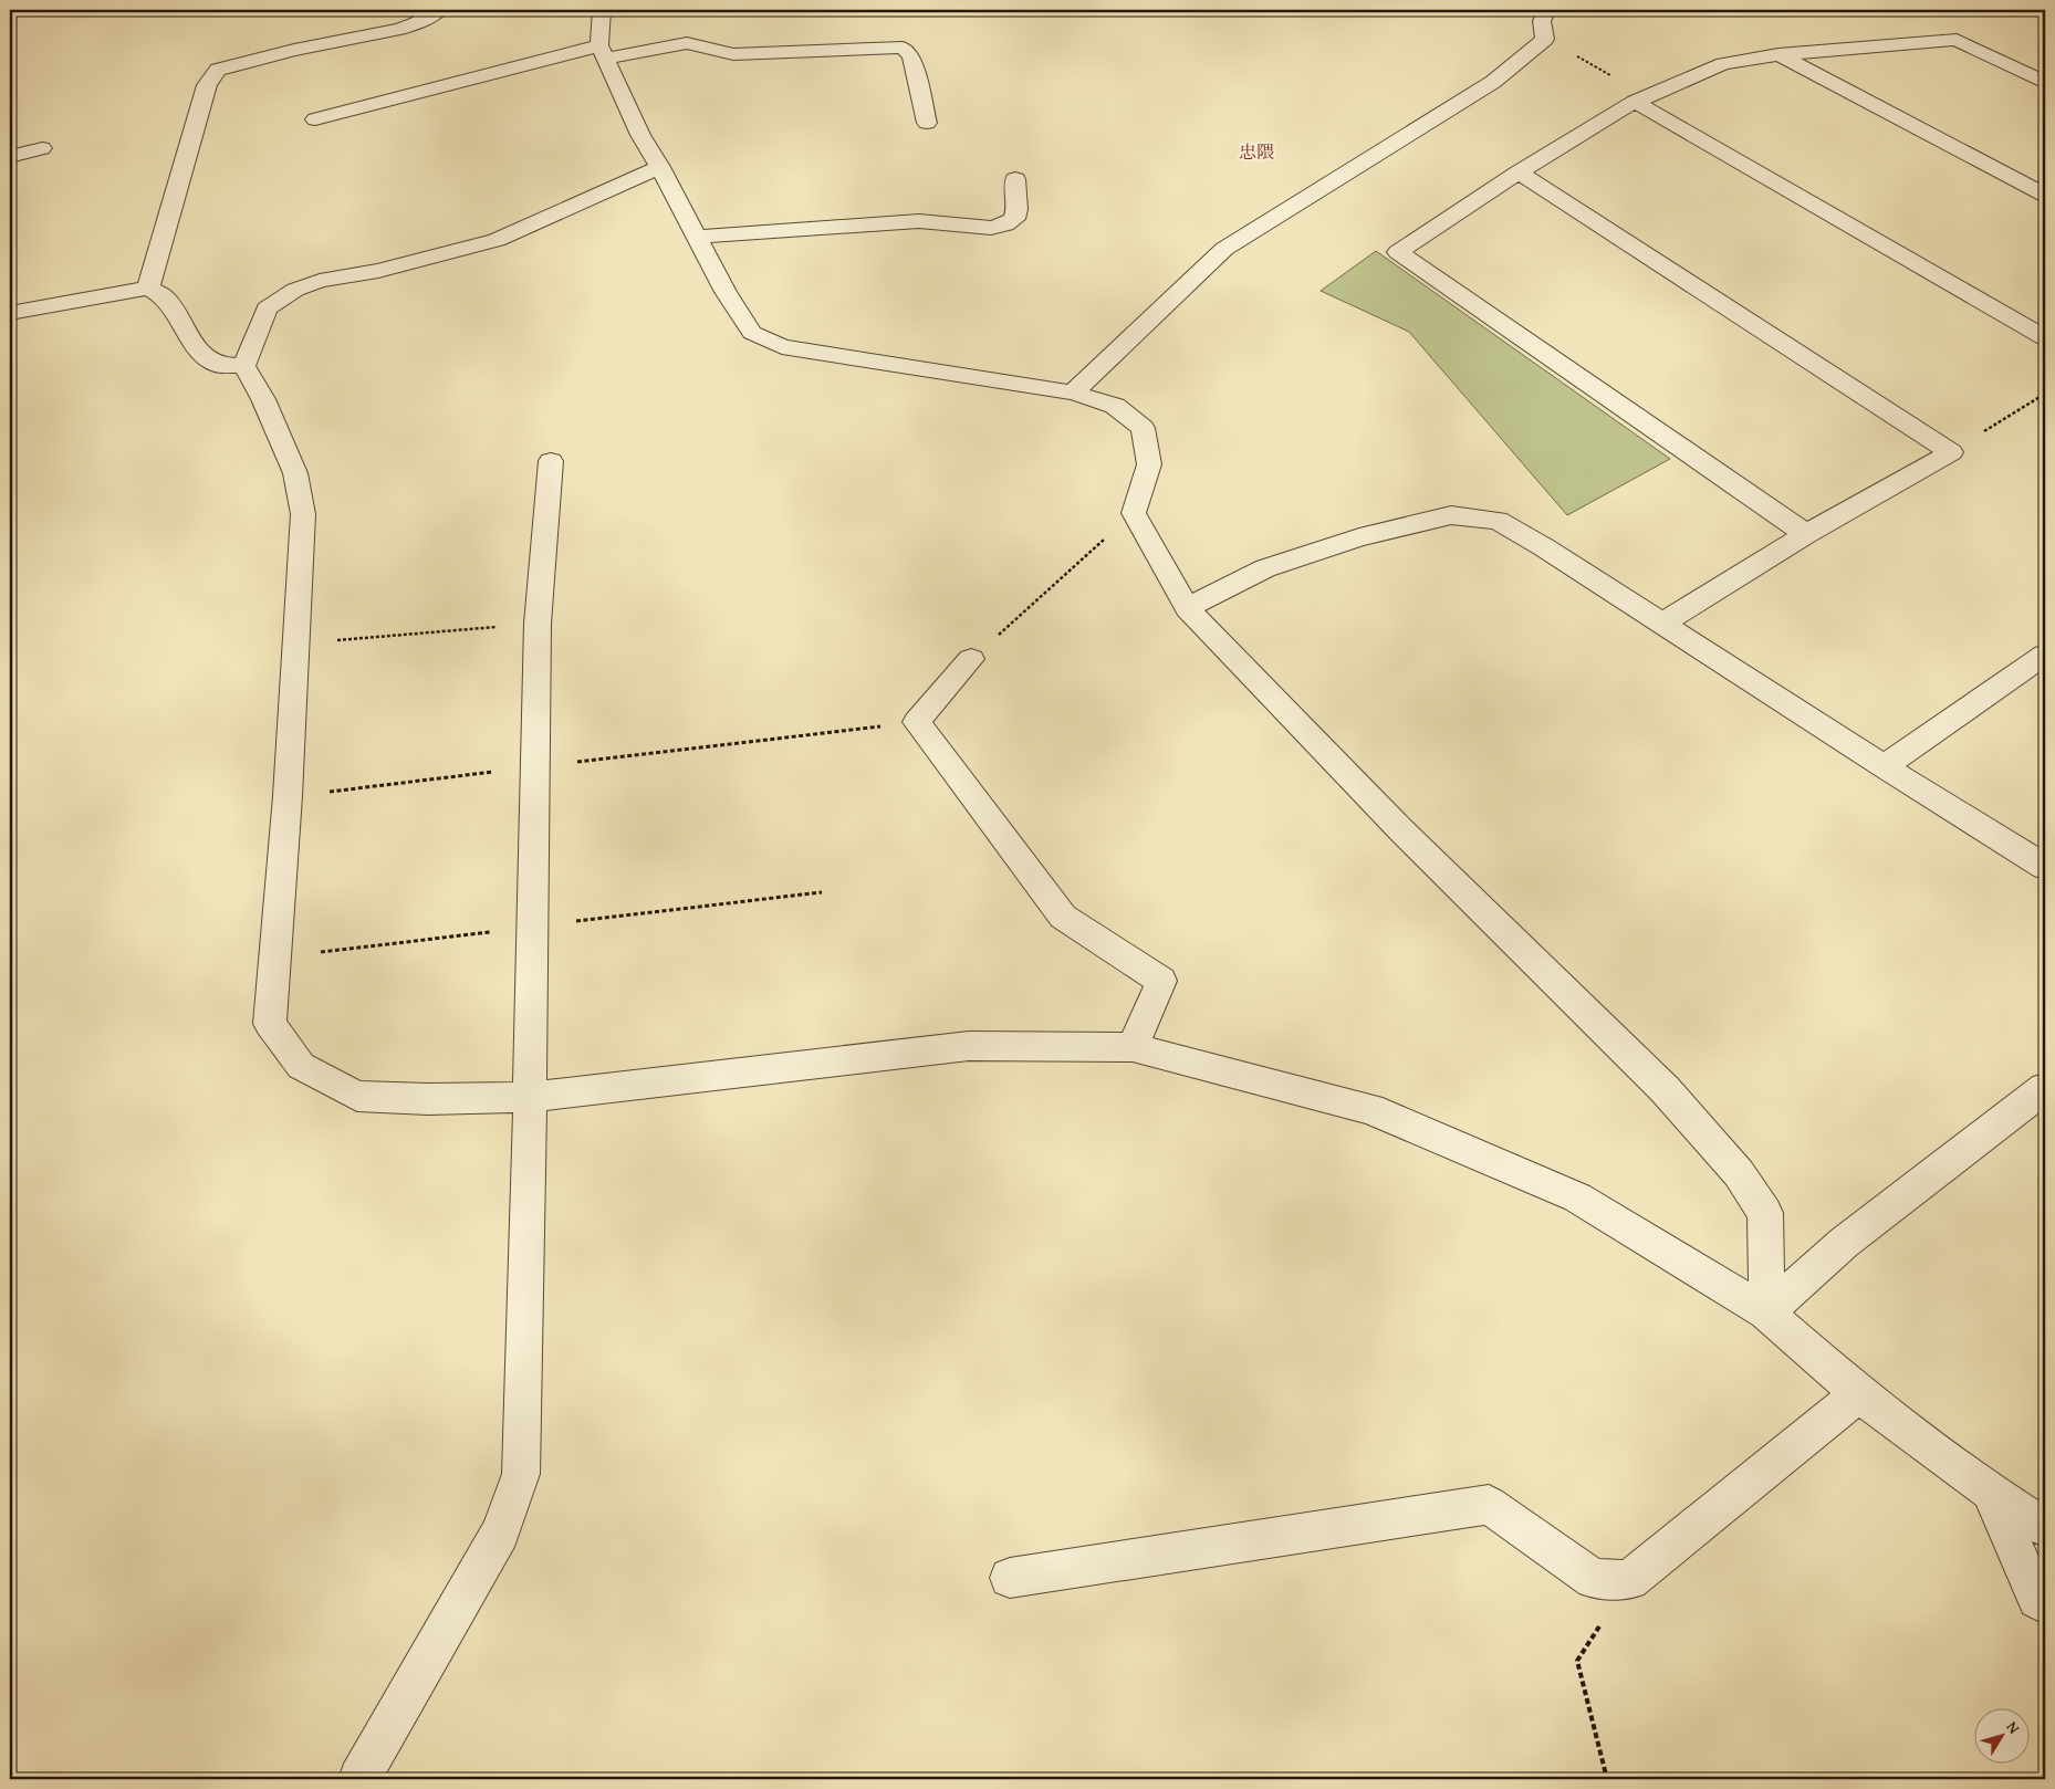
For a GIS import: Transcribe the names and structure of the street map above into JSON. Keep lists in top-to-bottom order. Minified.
{"districts":["忠隈"],"north":"top right"}
